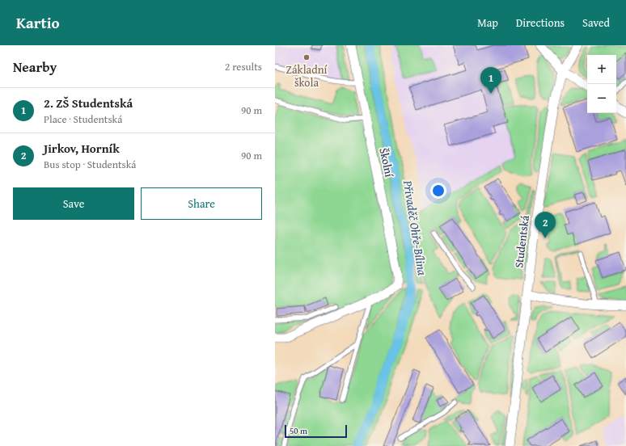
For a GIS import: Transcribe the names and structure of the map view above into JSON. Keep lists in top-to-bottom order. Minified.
{"streets":{"street":["Školní","Studentská"]},"water":["Přivaděč Ohře-Bílina"],"places":["Základní škola"],"scale_bar":"50 m","page":{"header":"Kartio","nav":["Map","Directions","Saved"],"heading":["Nearby","2 results"],"map_buttons":["+","−"],"pins":["1","2"],"list":[{"mark":"1","name":"2. ZŠ Studentská","note":"Place · Studentská","value":"90 m"},{"mark":"2","name":"Jirkov, Horník","note":"Bus stop · Studentská","value":"90 m"}],"buttons":["Save","Share"],"scale":"50 m"}}
